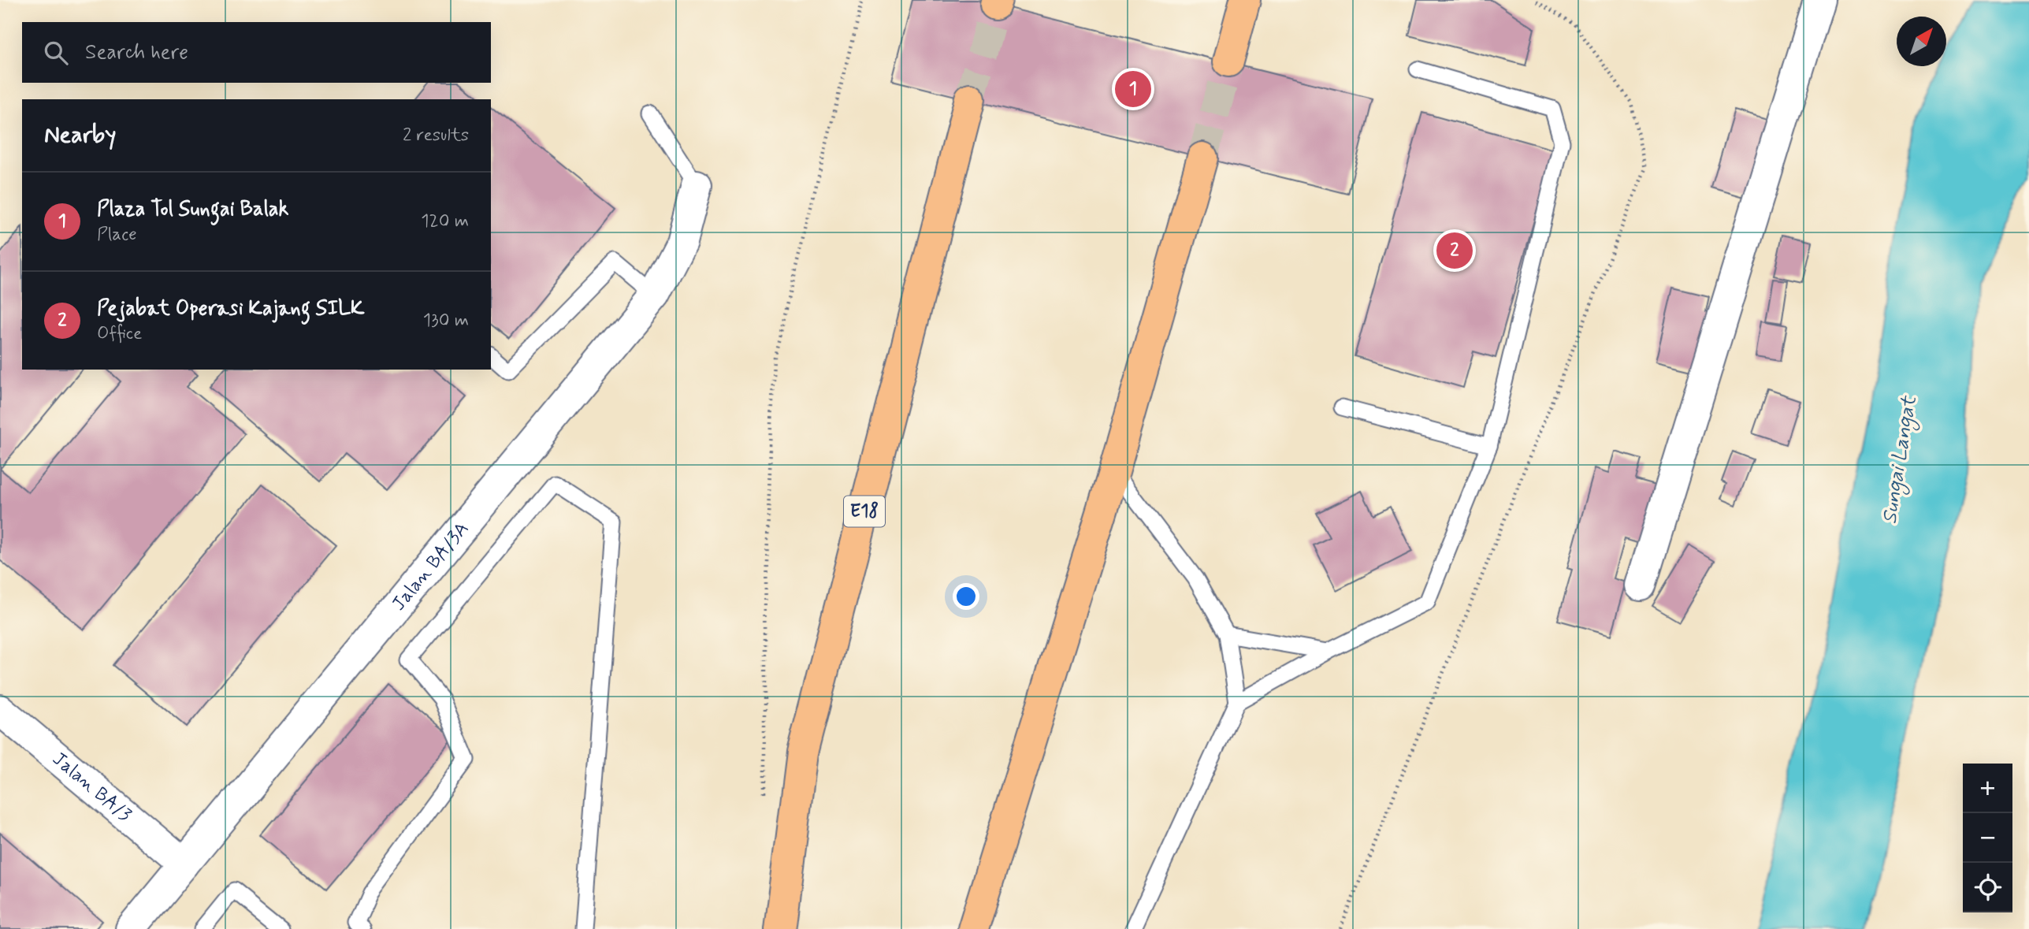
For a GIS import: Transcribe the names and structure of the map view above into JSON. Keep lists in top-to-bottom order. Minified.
{"streets":{"highway":["E18"],"street":["Jalan BA/3A","Jalan BA/3"]},"crossings":[["Jalan BA/3A","Jalan BA/3"]],"water":["Sungai Langat"],"north":"top right","page":{"search":"Search here","pins":["1","2"],"heading":["Nearby","2 results"],"list":[{"mark":"1","name":"Plaza Tol Sungai Balak","note":"Place","value":"120 m"},{"mark":"2","name":"Pejabat Operasi Kajang SILK","note":"Office","value":"130 m"}],"map_buttons":["+","−"]}}
